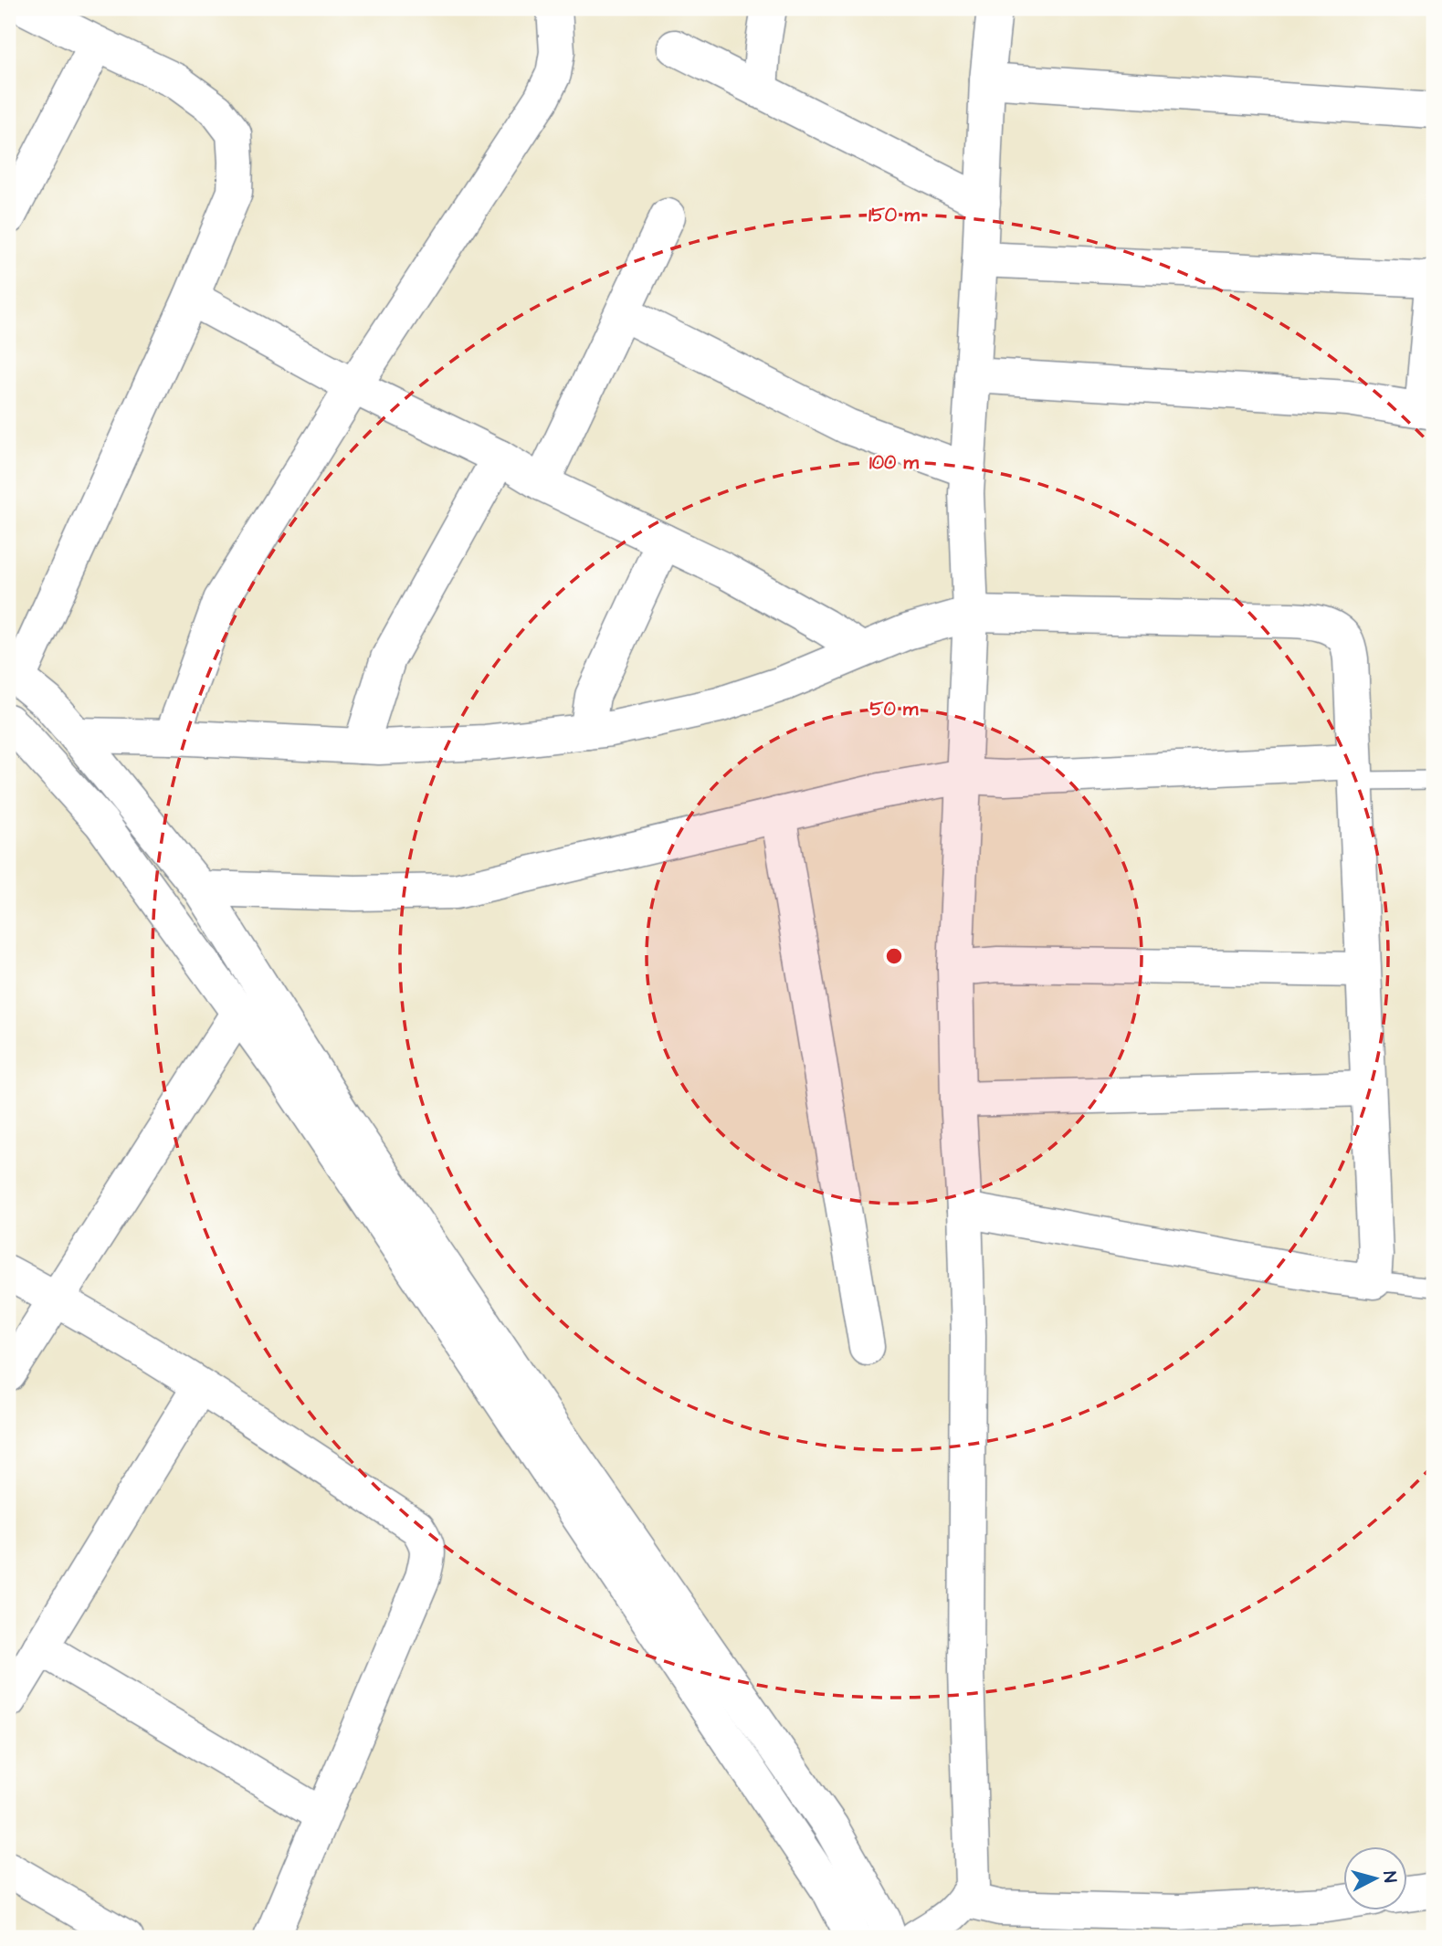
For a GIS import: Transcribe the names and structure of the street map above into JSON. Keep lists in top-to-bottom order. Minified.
{"north":"right","rings":["150 m","100 m","50 m"]}
